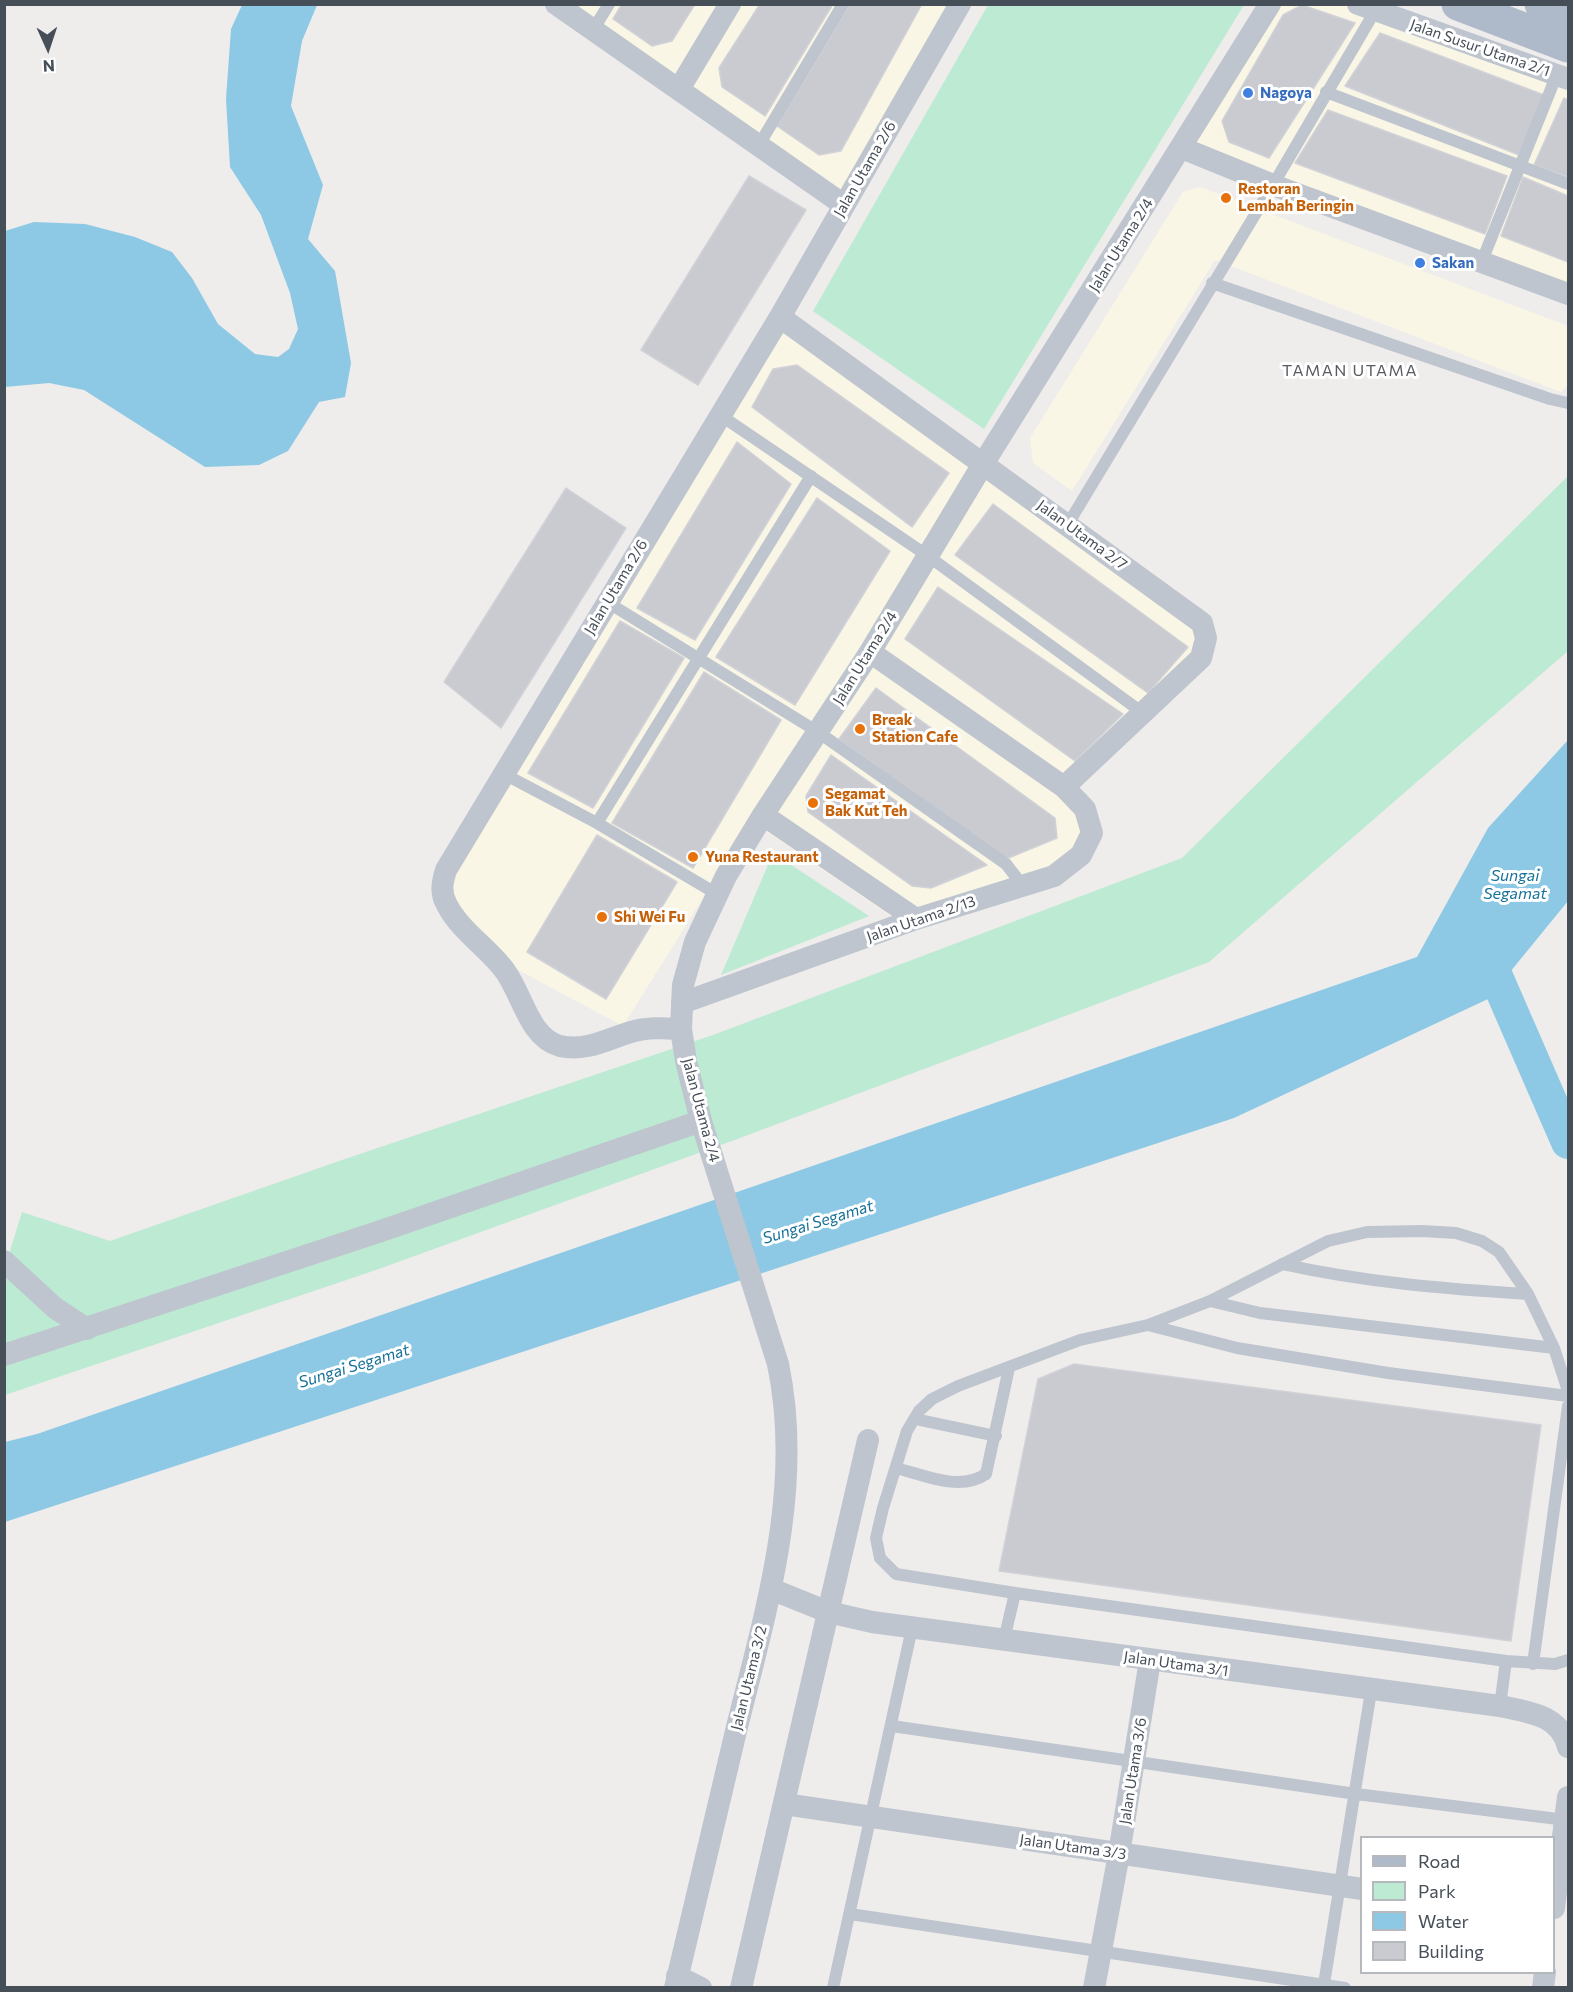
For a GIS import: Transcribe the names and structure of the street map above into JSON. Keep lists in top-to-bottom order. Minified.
{"streets":{"street":["Jalan Susur Utama 2/1","Jalan Utama 2/6","Jalan Utama 2/4","Jalan Utama 2/7","Jalan Utama 2/13","Jalan Utama 3/1","Jalan Utama 3/2","Jalan Utama 3/6","Jalan Utama 3/3"]},"crossings":[["Jalan Utama 2/6","Jalan Utama 2/4"],["Jalan Utama 2/6","Jalan Utama 2/7"],["Jalan Utama 2/4","Jalan Utama 2/7"],["Jalan Utama 2/4","Jalan Utama 2/13"],["Jalan Utama 2/4","Jalan Utama 3/2"],["Jalan Utama 2/7","Jalan Utama 2/13"],["Jalan Utama 3/1","Jalan Utama 3/2"],["Jalan Utama 3/1","Jalan Utama 3/6"],["Jalan Utama 3/6","Jalan Utama 3/3"]],"districts":["TAMAN UTAMA"],"water":["Sungai Segamat"],"places":["Nagoya","Restoran Lembah Beringin","Sakan","Break Station Cafe","Segamat Bak Kut Teh","Yuna Restaurant","Shi Wei Fu"],"legend":["Road","Park","Water","Building"],"north":"bottom"}
